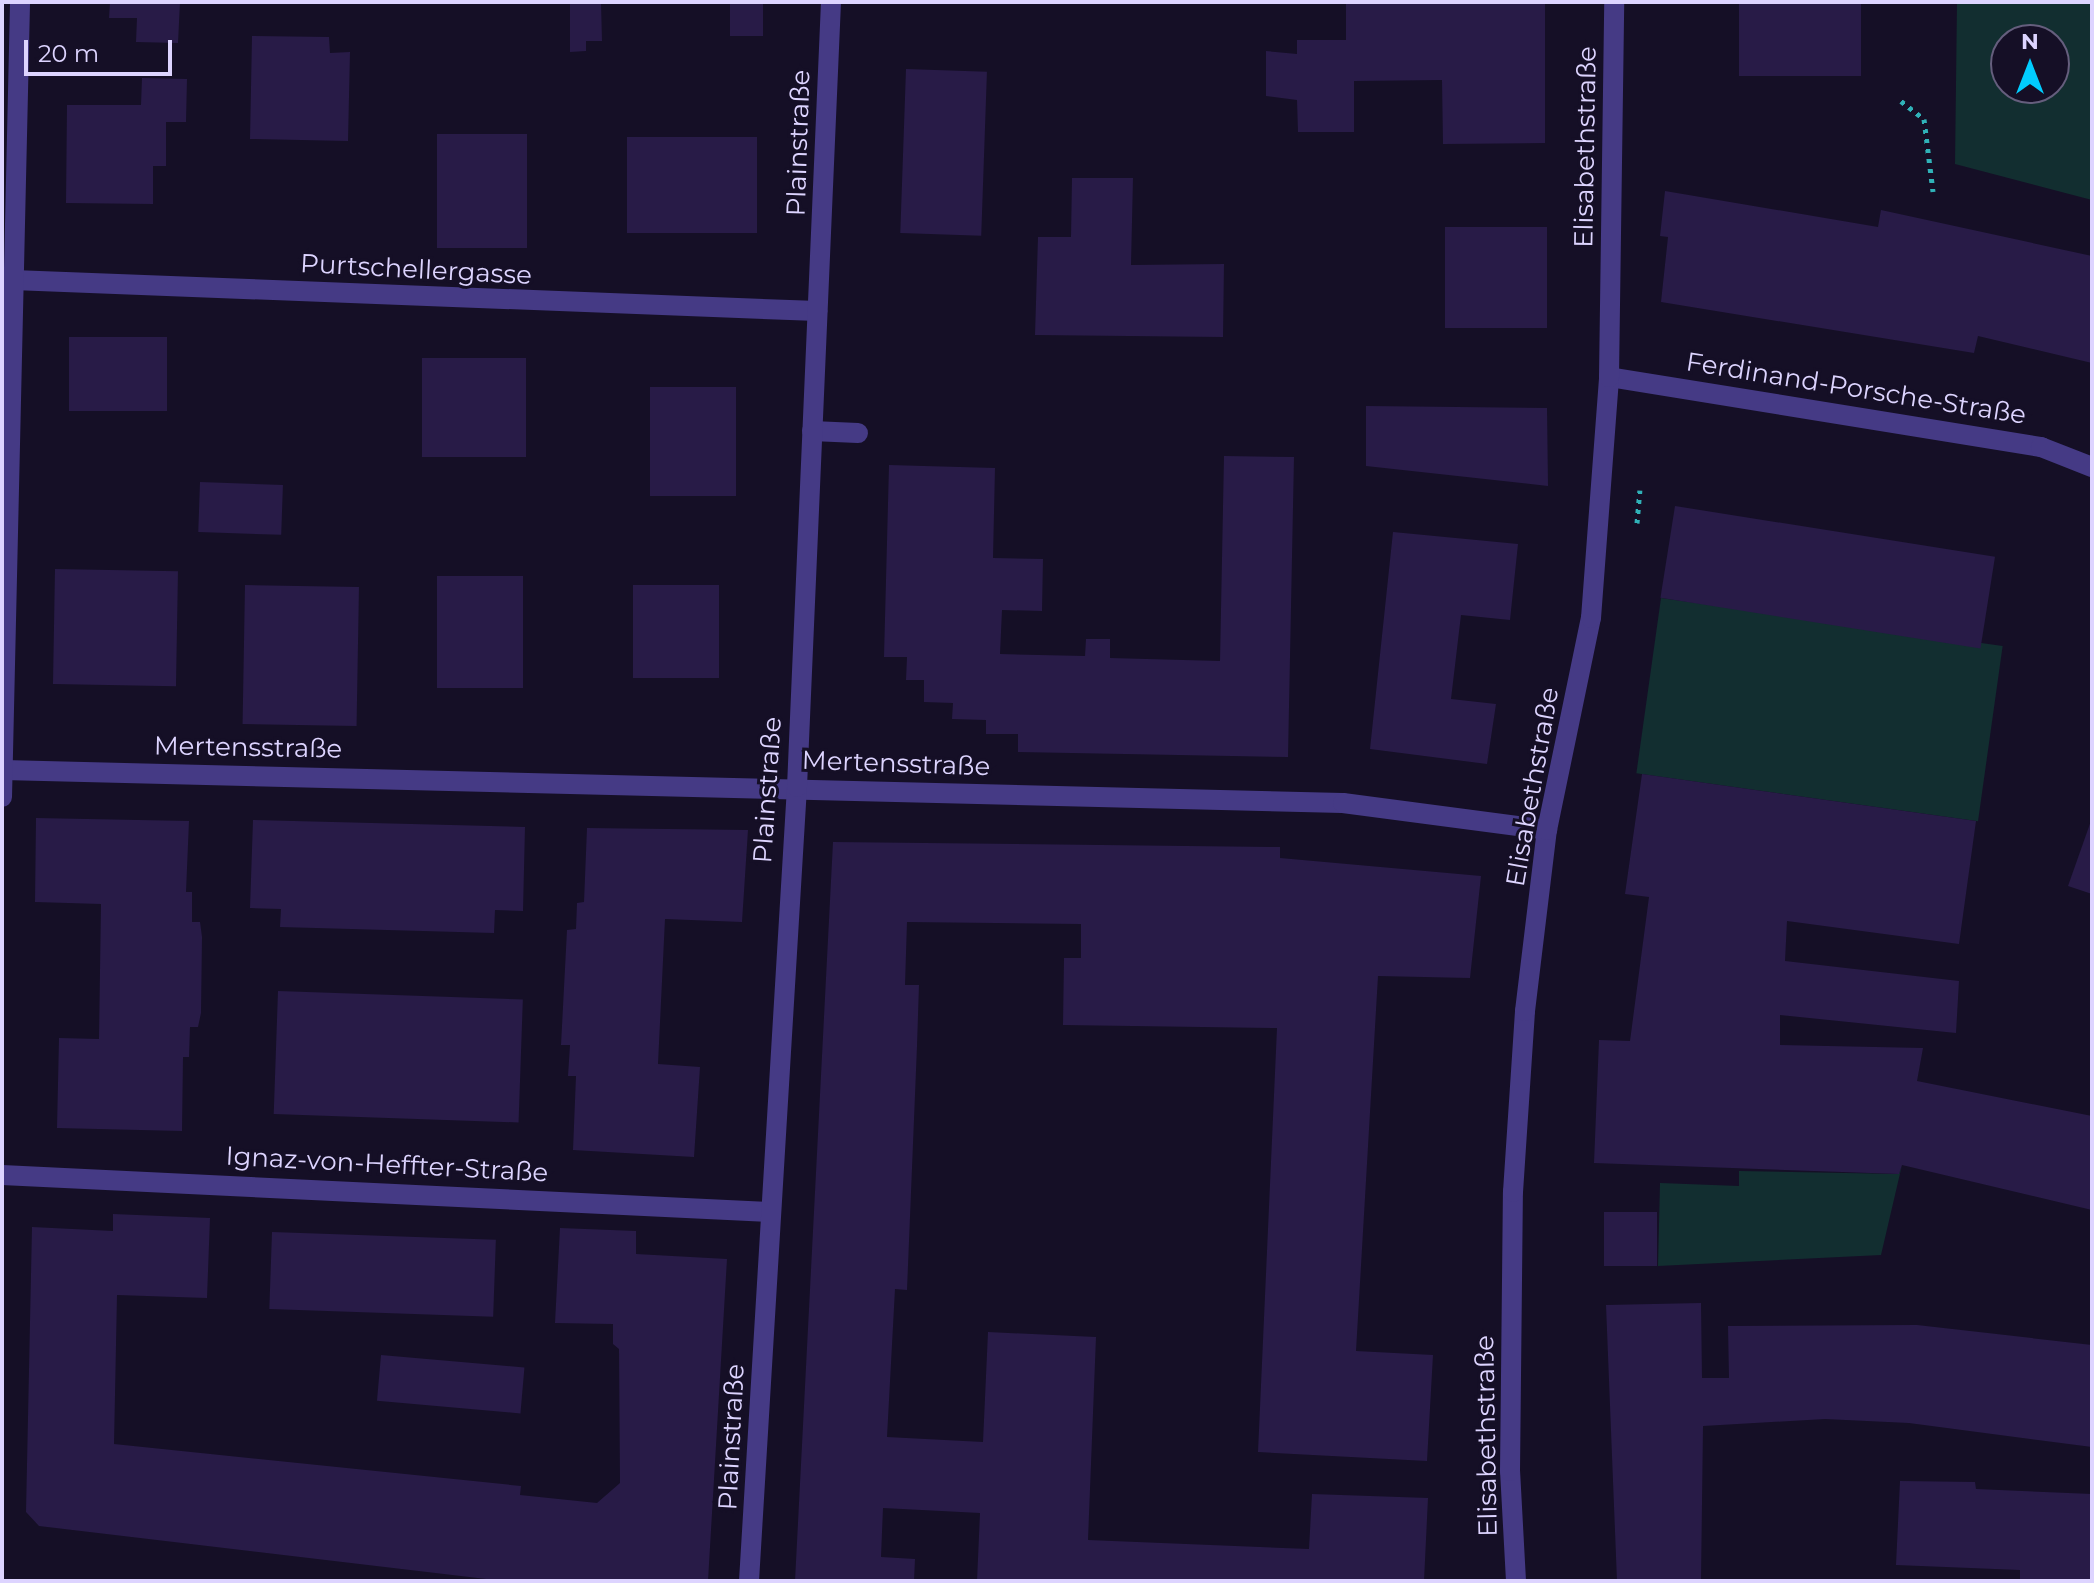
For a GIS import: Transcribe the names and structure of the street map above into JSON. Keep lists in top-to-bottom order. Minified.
{"streets":{"street":["Plainstraße","Elisabethstraße","Purtschellergasse","Ferdinand-Porsche-Straße","Mertensstraße","Ignaz-von-Heffter-Straße"]},"crossings":[["Plainstraße","Purtschellergasse"],["Plainstraße","Mertensstraße"],["Plainstraße","Ignaz-von-Heffter-Straße"],["Elisabethstraße","Ferdinand-Porsche-Straße"],["Elisabethstraße","Mertensstraße"]],"scale_bar":"20 m","north":"top"}
